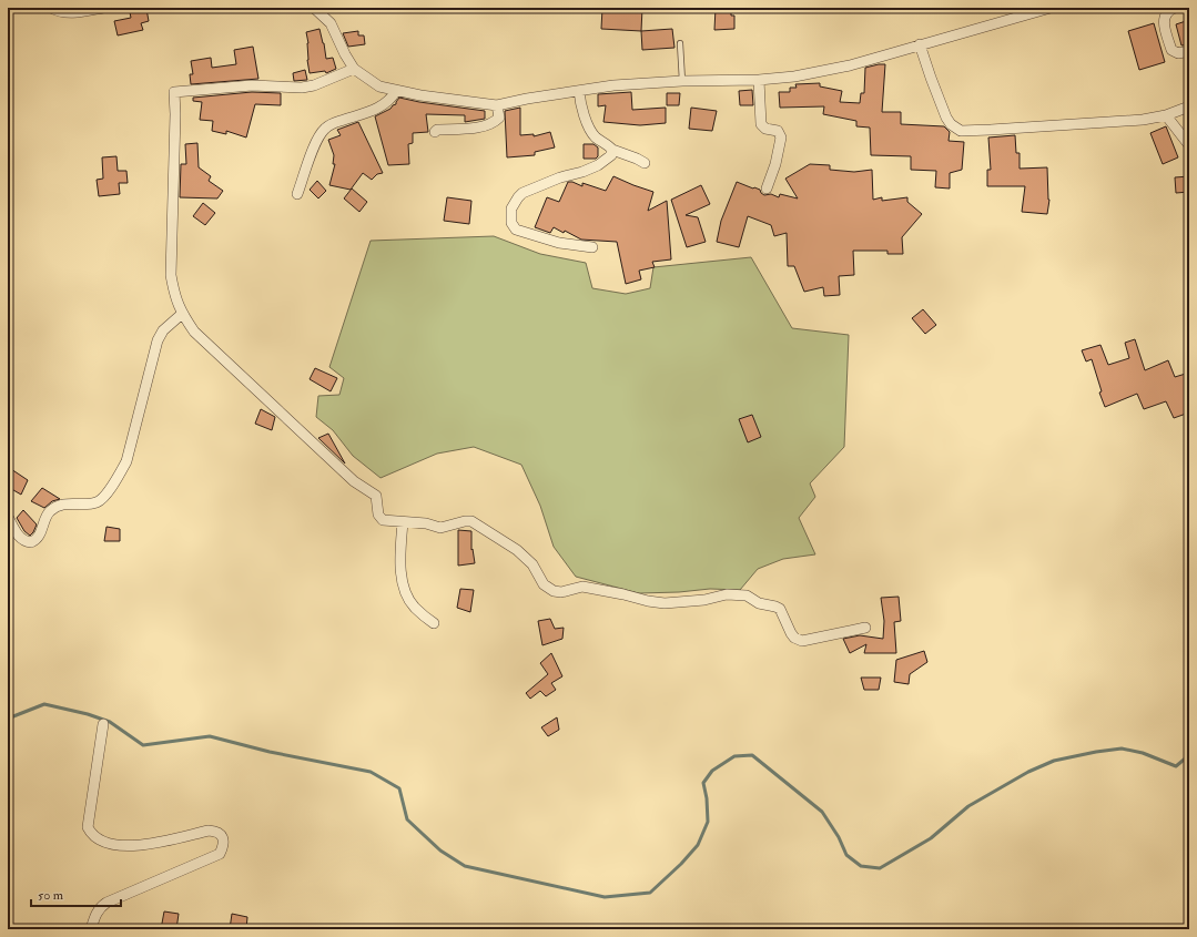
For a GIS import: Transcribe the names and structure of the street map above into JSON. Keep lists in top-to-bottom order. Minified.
{"scale_bar":"50 m"}
